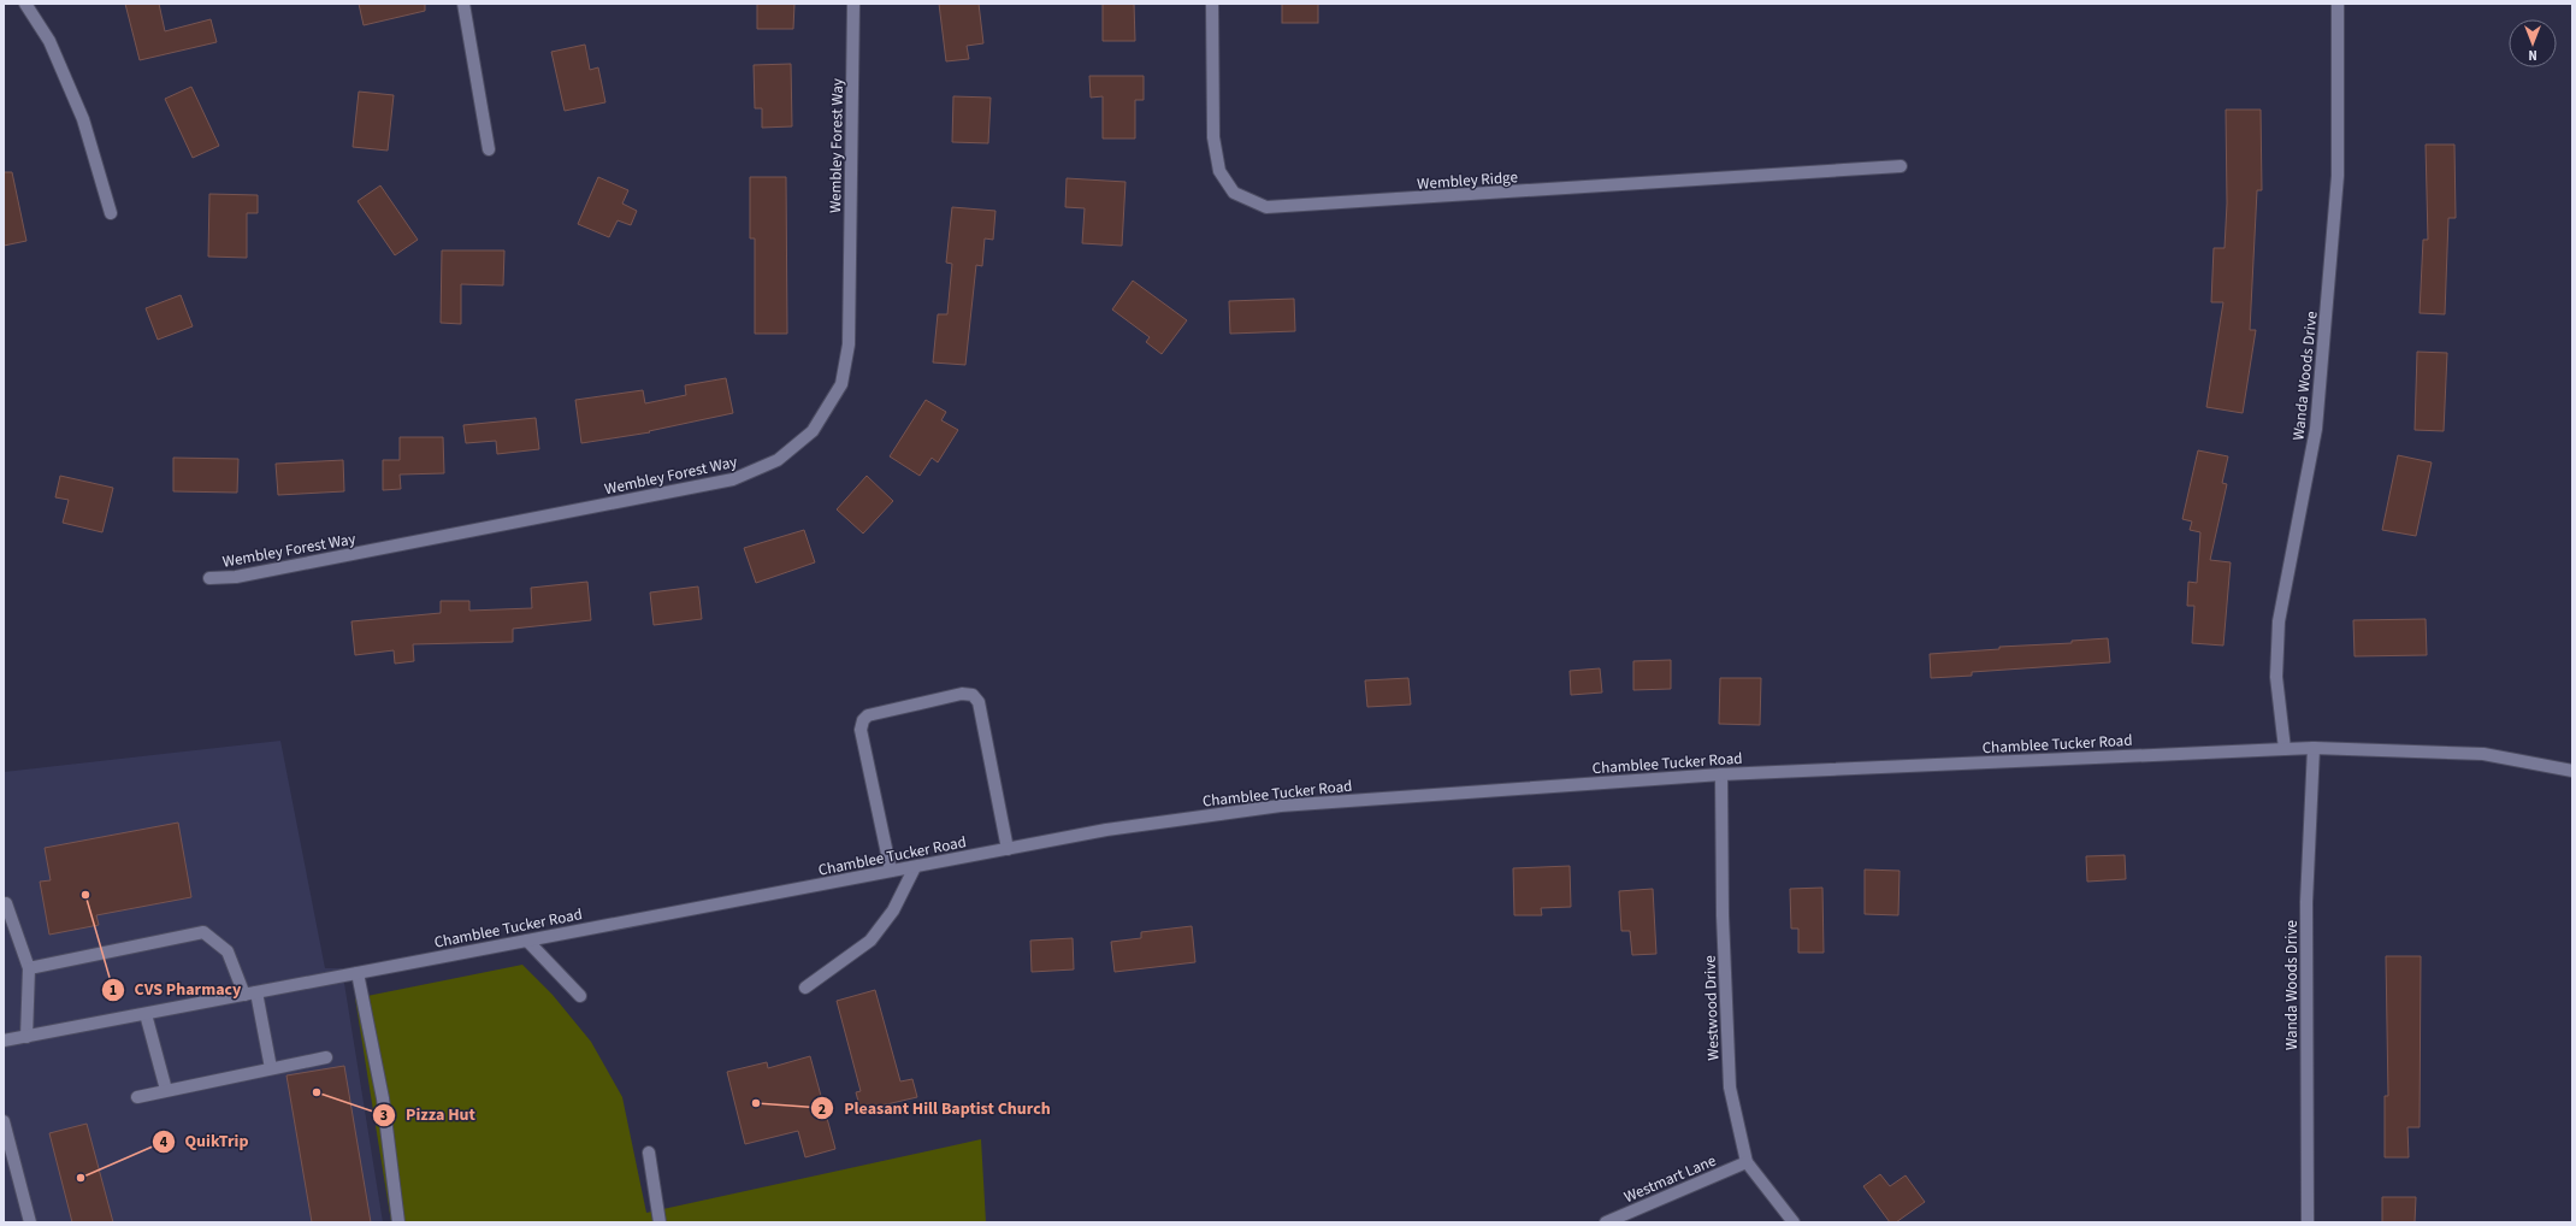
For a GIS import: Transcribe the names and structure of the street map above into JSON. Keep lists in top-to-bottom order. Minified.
{"streets":{"street":["Wembley Forest Way","Wembley Ridge","Wanda Woods Drive","Chamblee Tucker Road","Westwood Drive","Westmart Lane"]},"crossings":[["Wanda Woods Drive","Chamblee Tucker Road"],["Chamblee Tucker Road","Westwood Drive"],["Westwood Drive","Westmart Lane"]],"places":["CVS Pharmacy","Pizza Hut","Pleasant Hill Baptist Church","QuikTrip"],"north":"bottom"}
